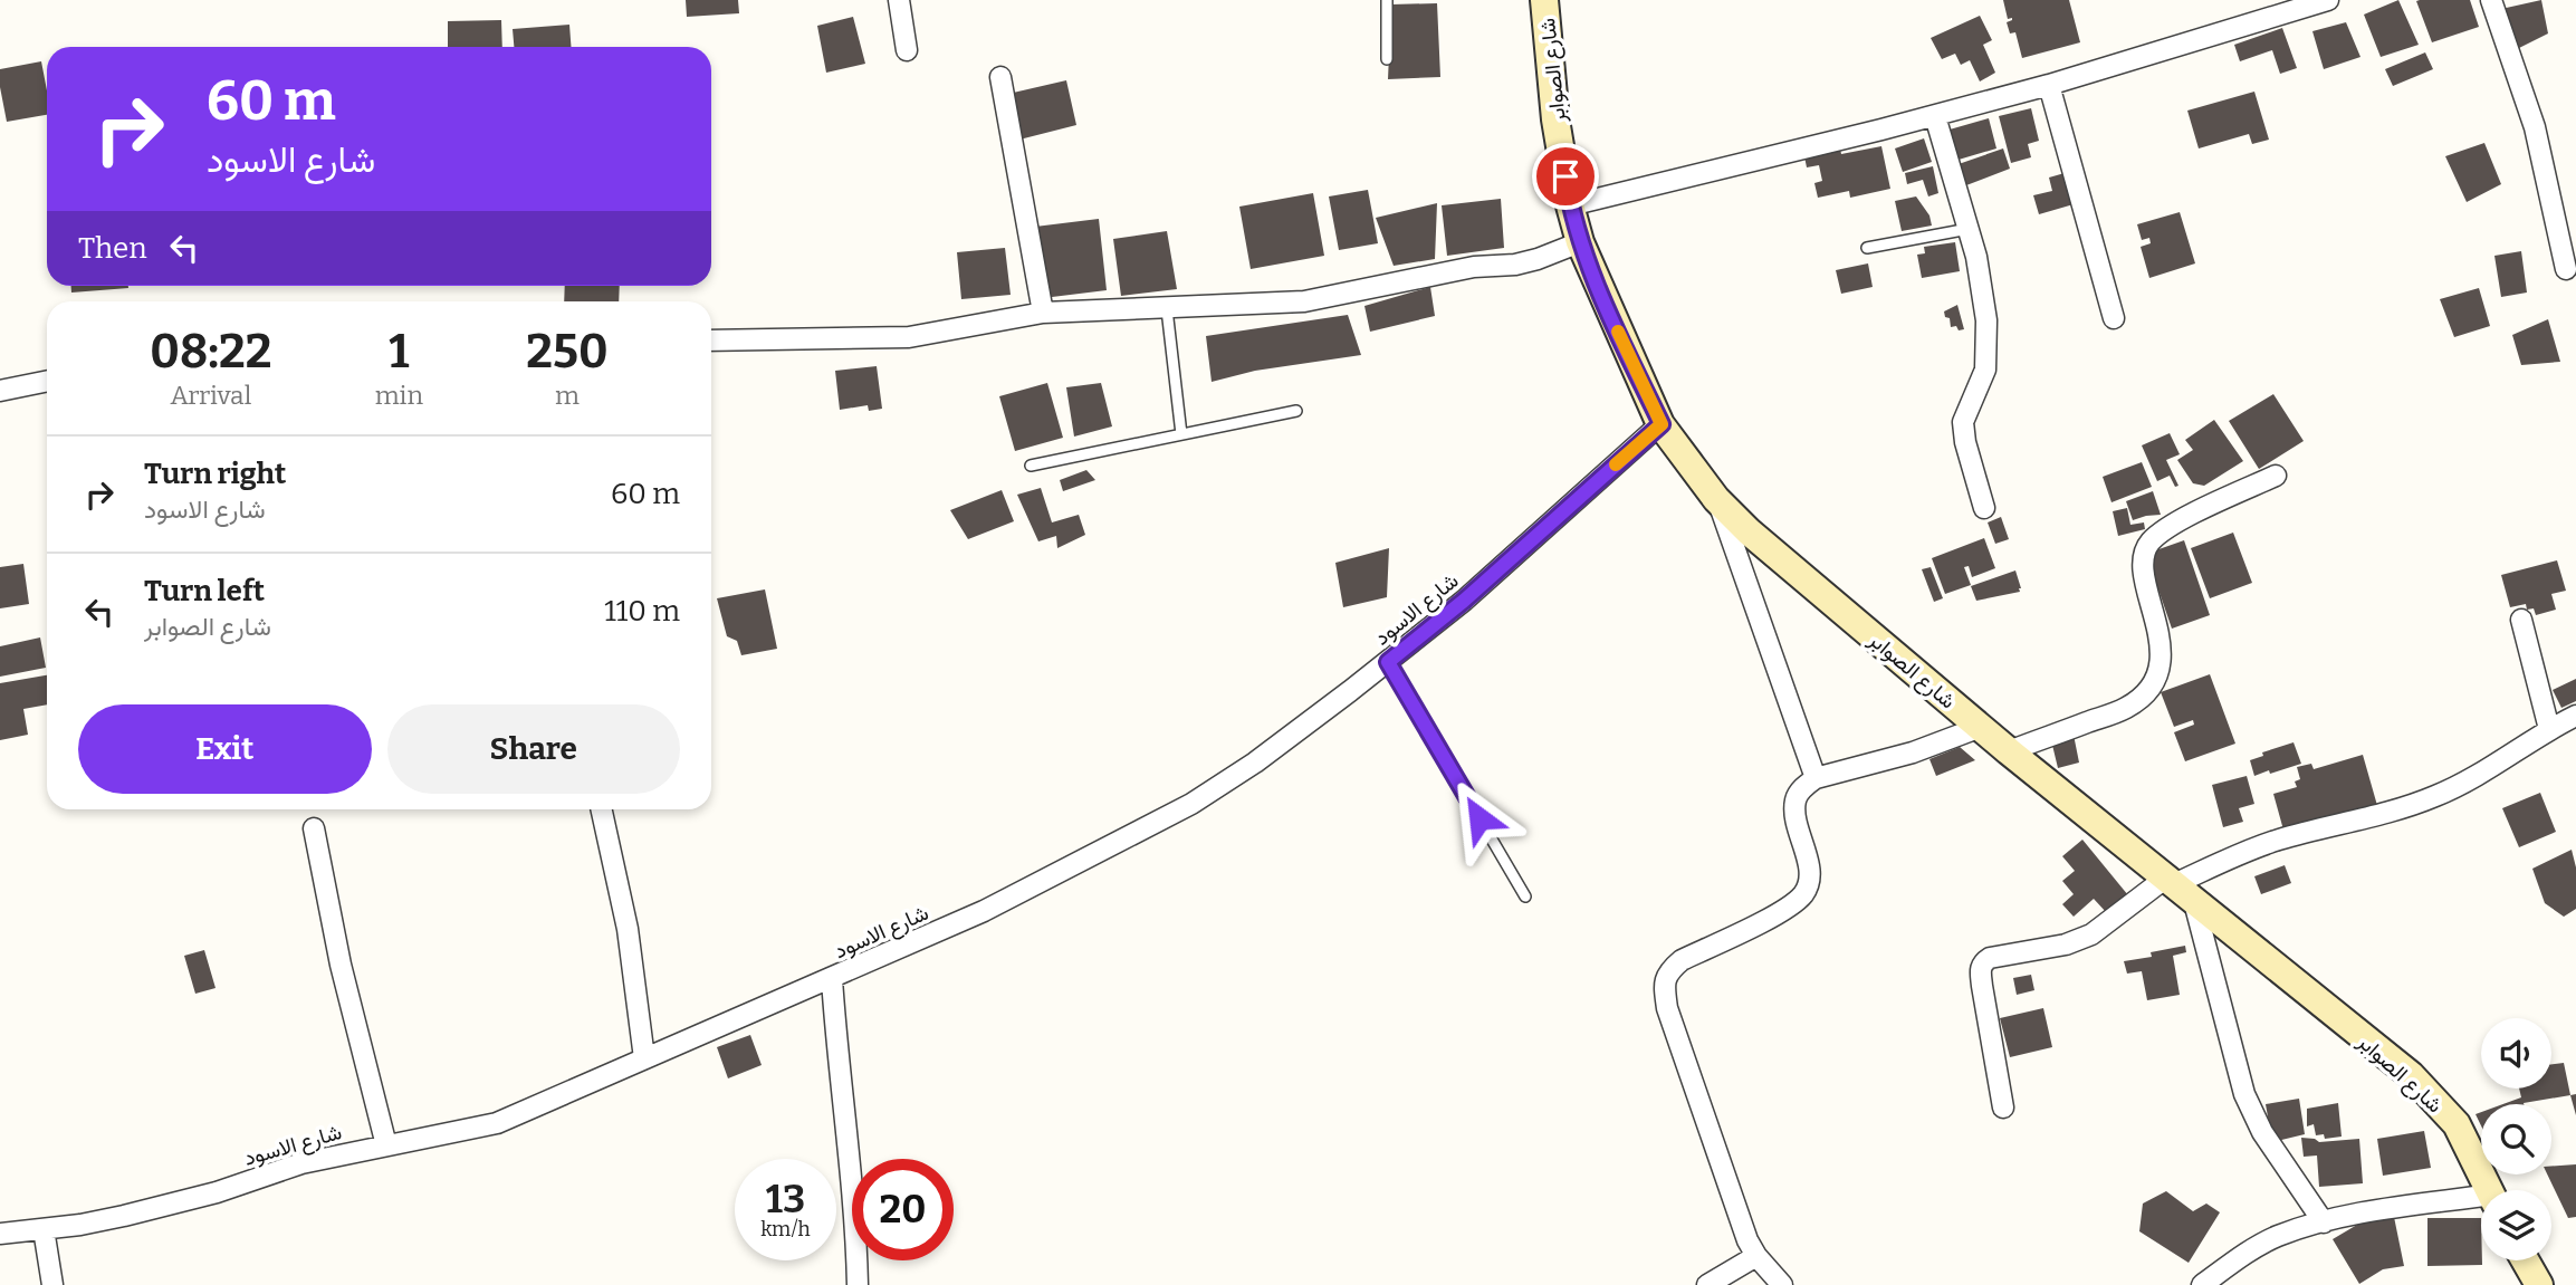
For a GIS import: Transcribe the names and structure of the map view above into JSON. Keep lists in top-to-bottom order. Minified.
{"streets":{"street":["شارع الصوابر","شارع الاسود"]},"crossings":[["شارع الصوابر","شارع الاسود"]],"page":{"turn":["60 m","شارع الاسود"],"then":"Then","eta":["08:22","Arrival","1","min","250","m"],"list":[{"name":"Turn right","note":"شارع الاسود","value":"60 m"},{"name":"Turn left","note":"شارع الصوابر","value":"110 m"}],"buttons":["Exit","Share"],"speed":"13 km/h","limit":"20"}}
